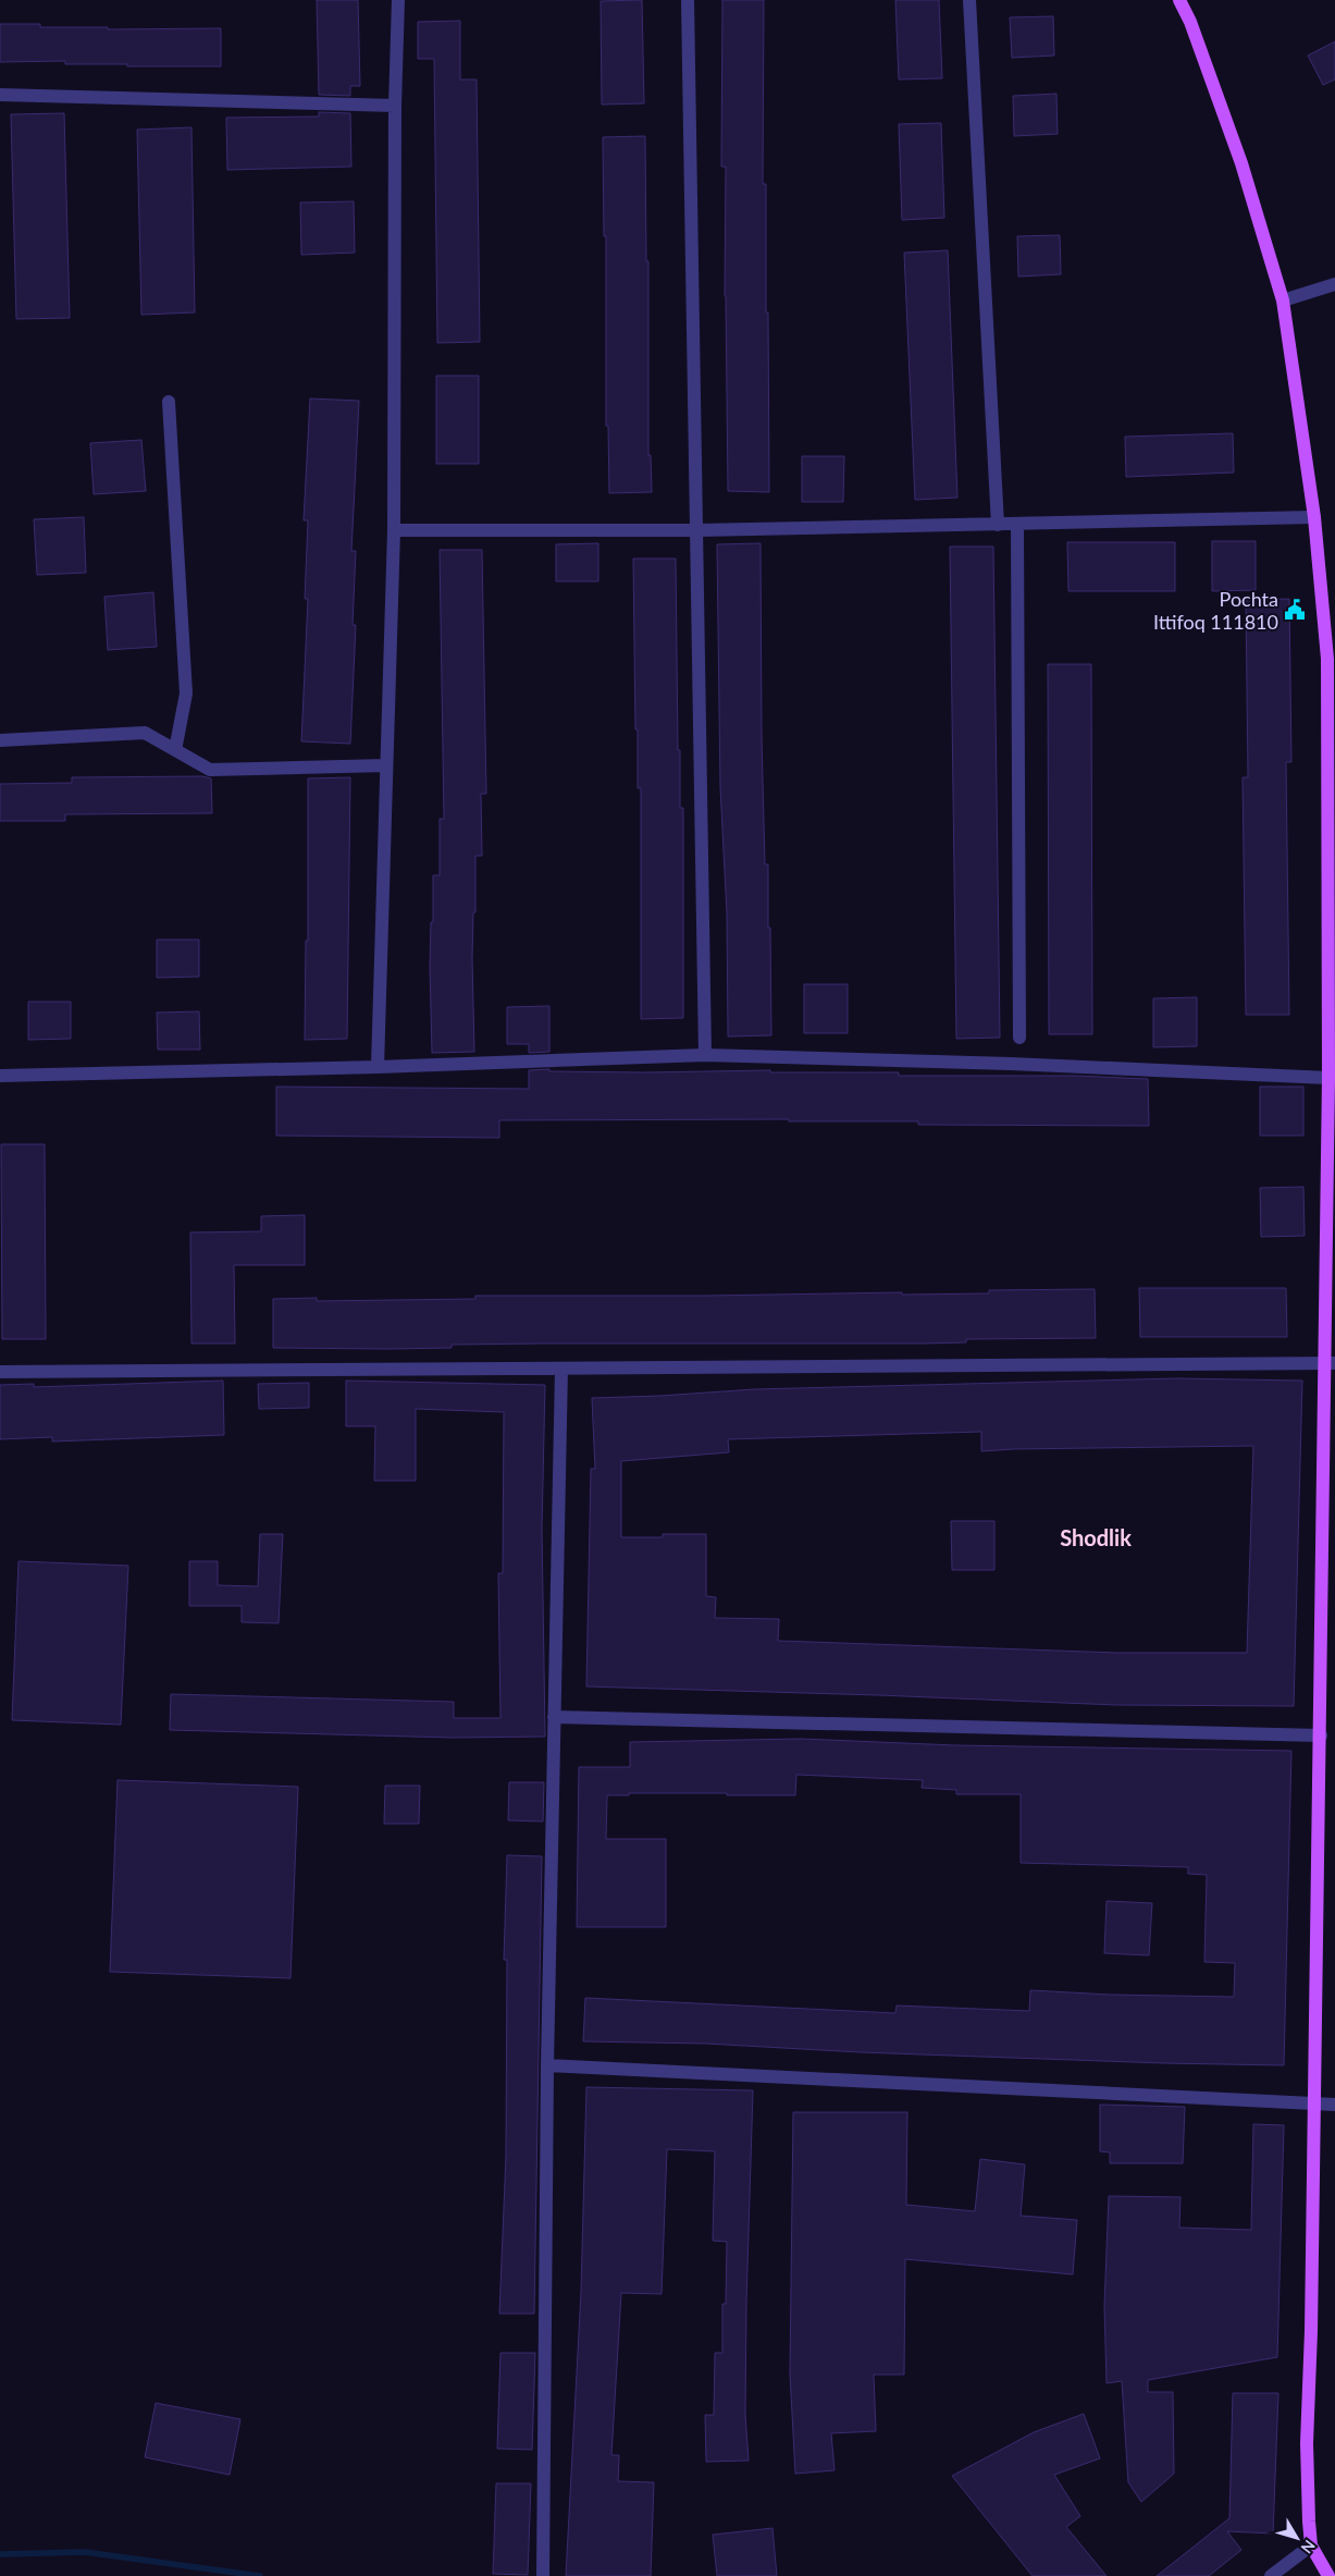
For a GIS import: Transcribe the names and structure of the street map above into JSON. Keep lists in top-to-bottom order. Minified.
{"districts":["Shodlik"],"places":{"public building":["Pochta Ittifoq 111810"]},"north":"bottom right"}
